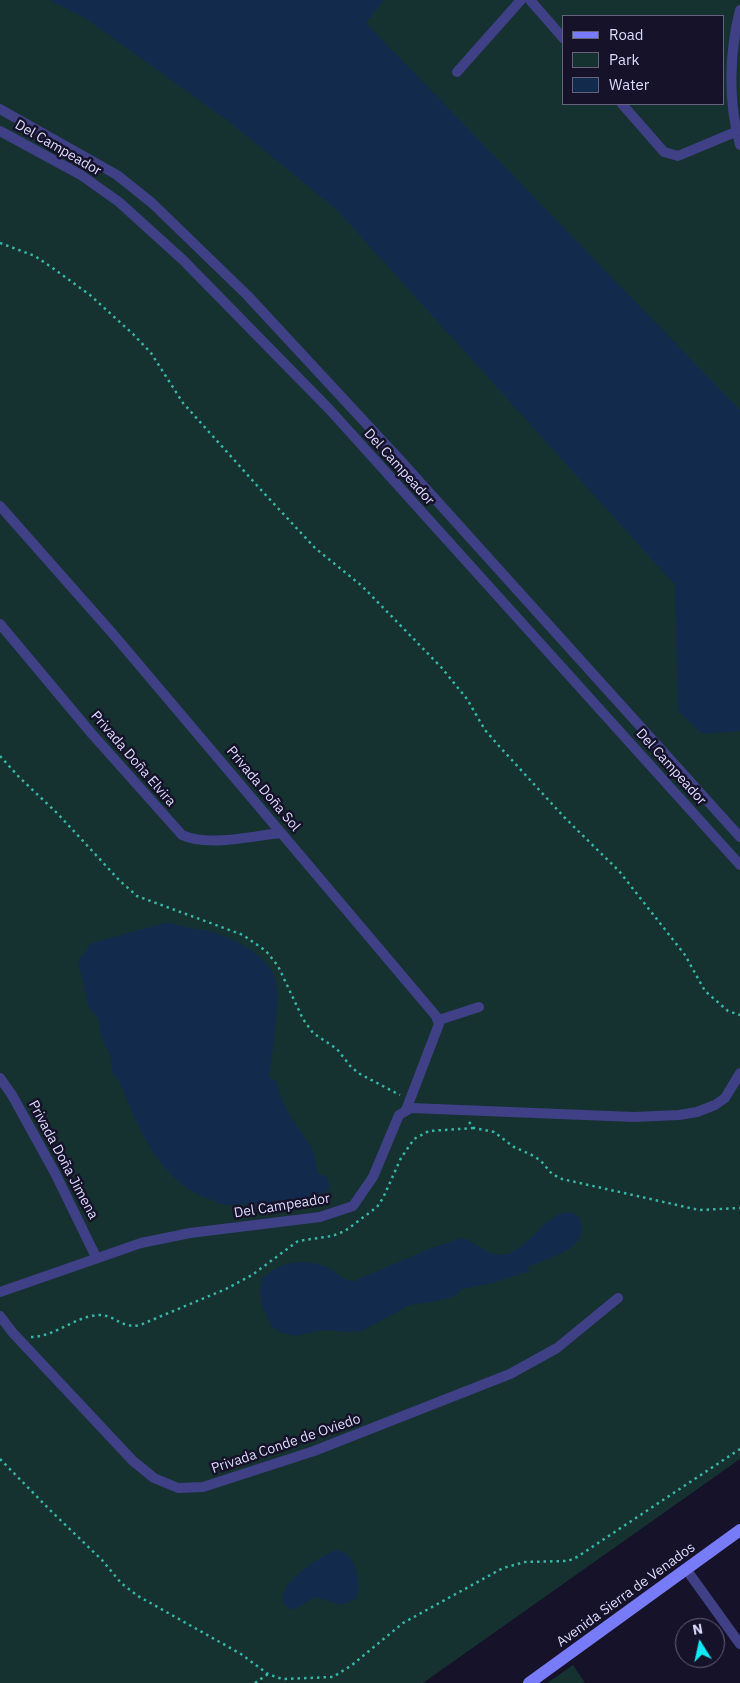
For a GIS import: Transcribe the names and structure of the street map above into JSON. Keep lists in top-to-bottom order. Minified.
{"streets":{"street":["Del Campeador","Privada Doña Elvira","Privada Doña Sol","Privada Doña Jimena","Privada Conde de Oviedo","Avenida Sierra de Venados"]},"crossings":[["Del Campeador","Privada Doña Jimena"],["Privada Doña Elvira","Privada Doña Sol"]],"legend":["Road","Park","Water"],"north":"top"}
